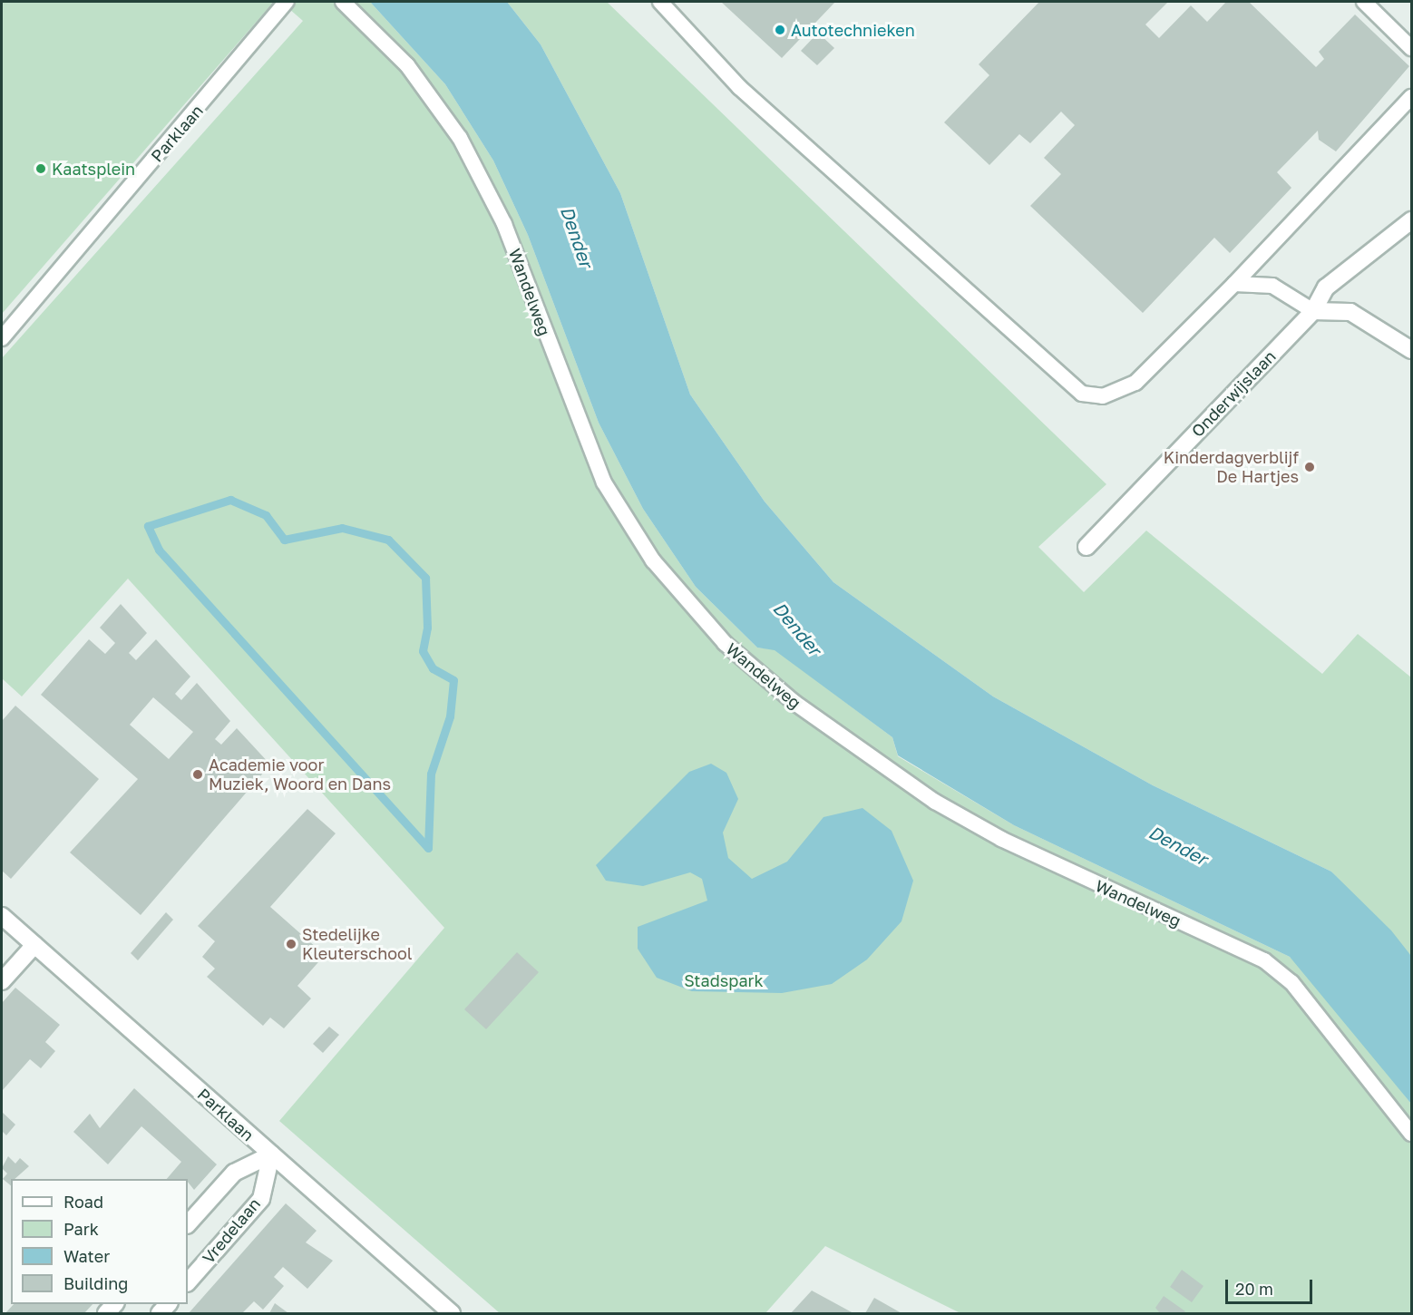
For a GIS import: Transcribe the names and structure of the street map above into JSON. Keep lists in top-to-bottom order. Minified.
{"streets":{"street":["Parklaan","Onderwijslaan","Vredelaan"],"lane":["Wandelweg"]},"crossings":[["Parklaan","Vredelaan"]],"water":["Dender"],"parks":["Stadspark"],"places":["Autotechnieken","Kaatsplein","Kinderdagverblijf De Hartjes","Academie voor Muziek, Woord en Dans","Stedelijke Kleuterschool"],"legend":["Road","Park","Water","Building"],"scale_bar":"20 m"}
